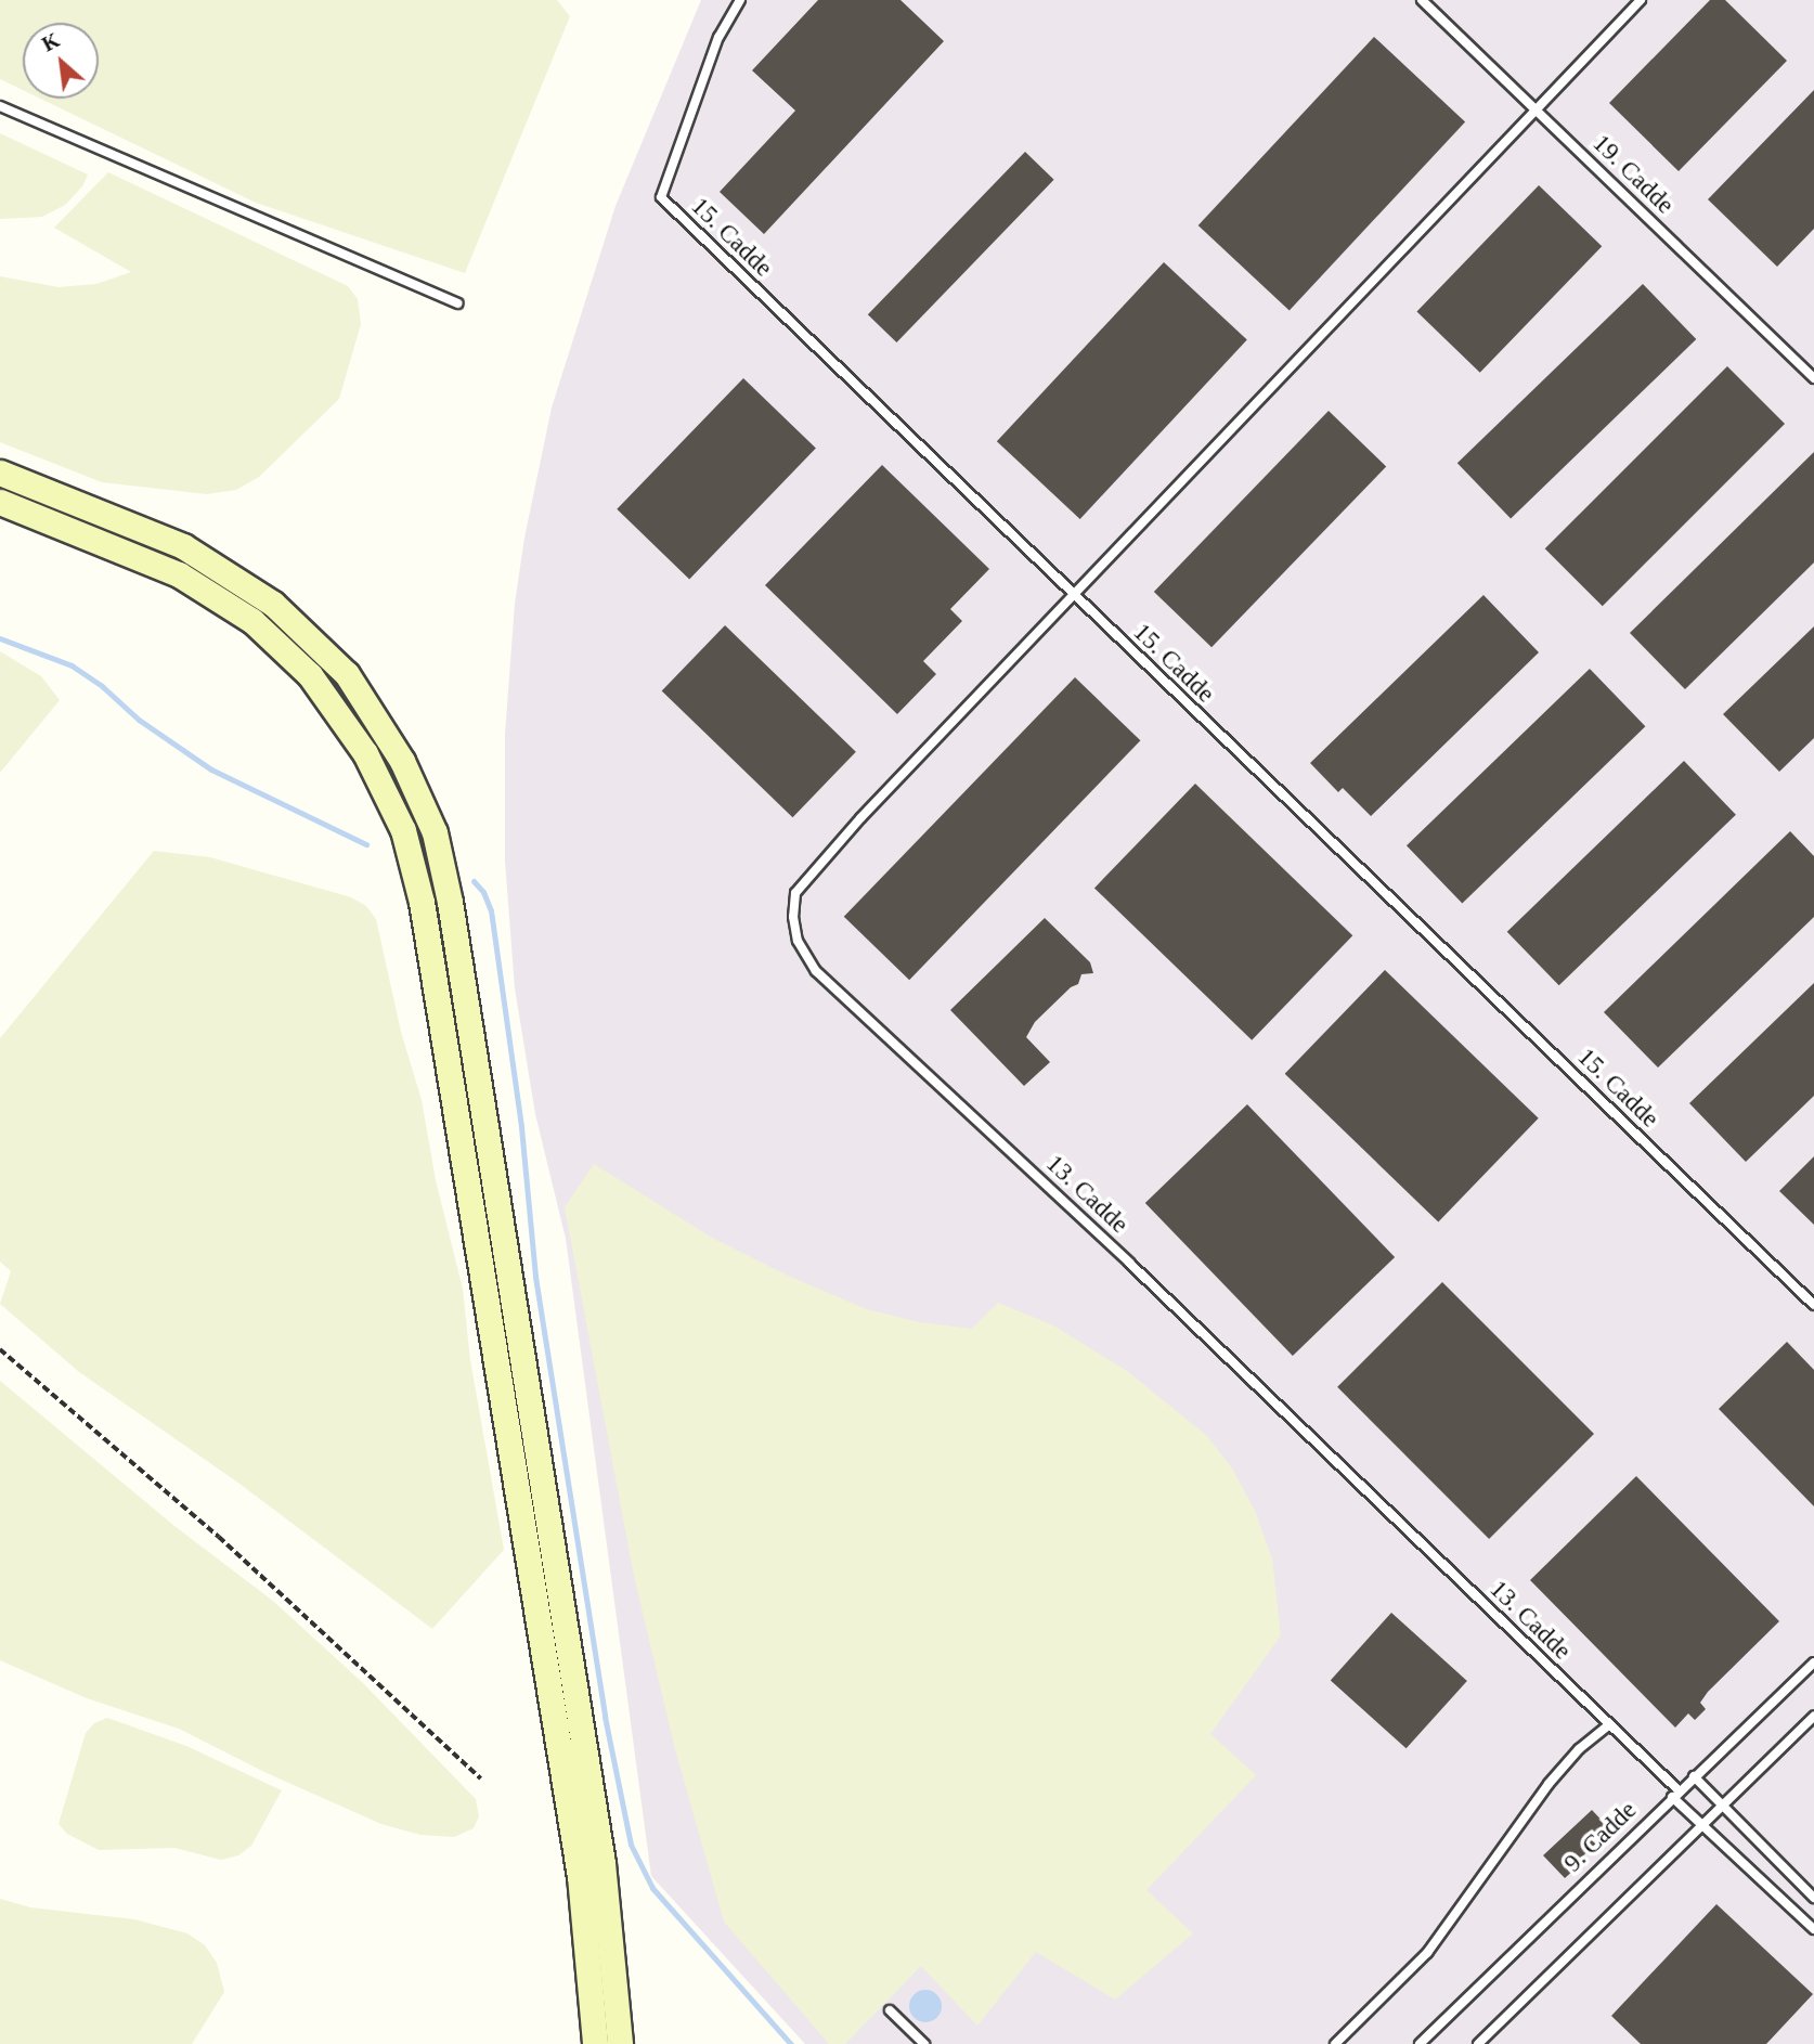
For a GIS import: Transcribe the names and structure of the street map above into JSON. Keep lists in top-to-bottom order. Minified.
{"streets":{"lane":["19. Cadde","15. Cadde","13. Cadde","9. Cadde"]},"crossings":[["19. Cadde","13. Cadde"],["15. Cadde","13. Cadde"],["13. Cadde","9. Cadde"]],"north":"top left"}
